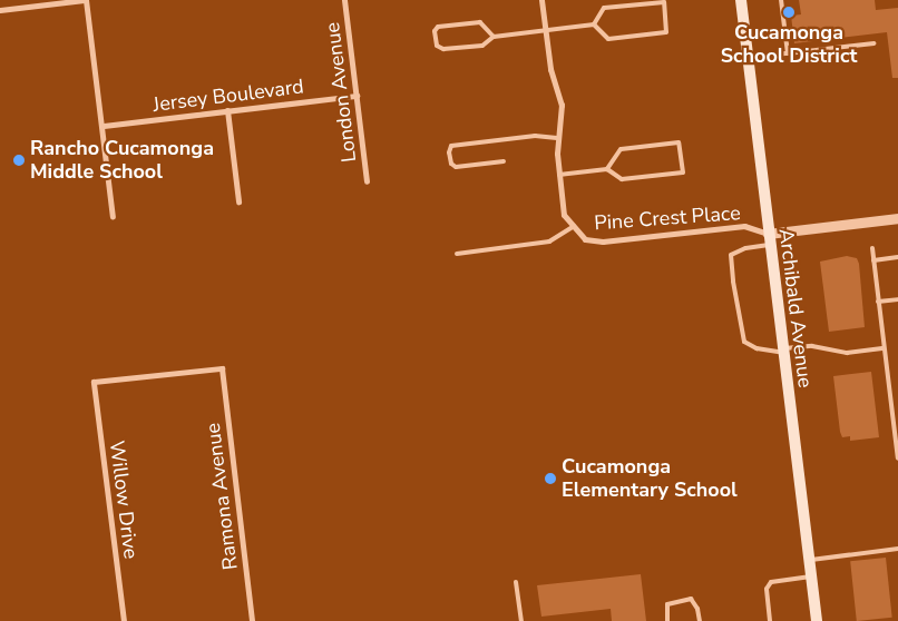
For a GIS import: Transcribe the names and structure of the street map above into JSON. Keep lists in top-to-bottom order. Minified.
{"streets":{"main road":["Archibald Avenue"],"street":["London Avenue","Jersey Boulevard","Pine Crest Place","Ramona Avenue","Willow Drive"]},"crossings":[["London Avenue","Jersey Boulevard"],["Pine Crest Place","Archibald Avenue"],["Ramona Avenue","Willow Drive"]],"places":["Cucamonga School District","Rancho Cucamonga Middle School","Cucamonga Elementary School"]}
